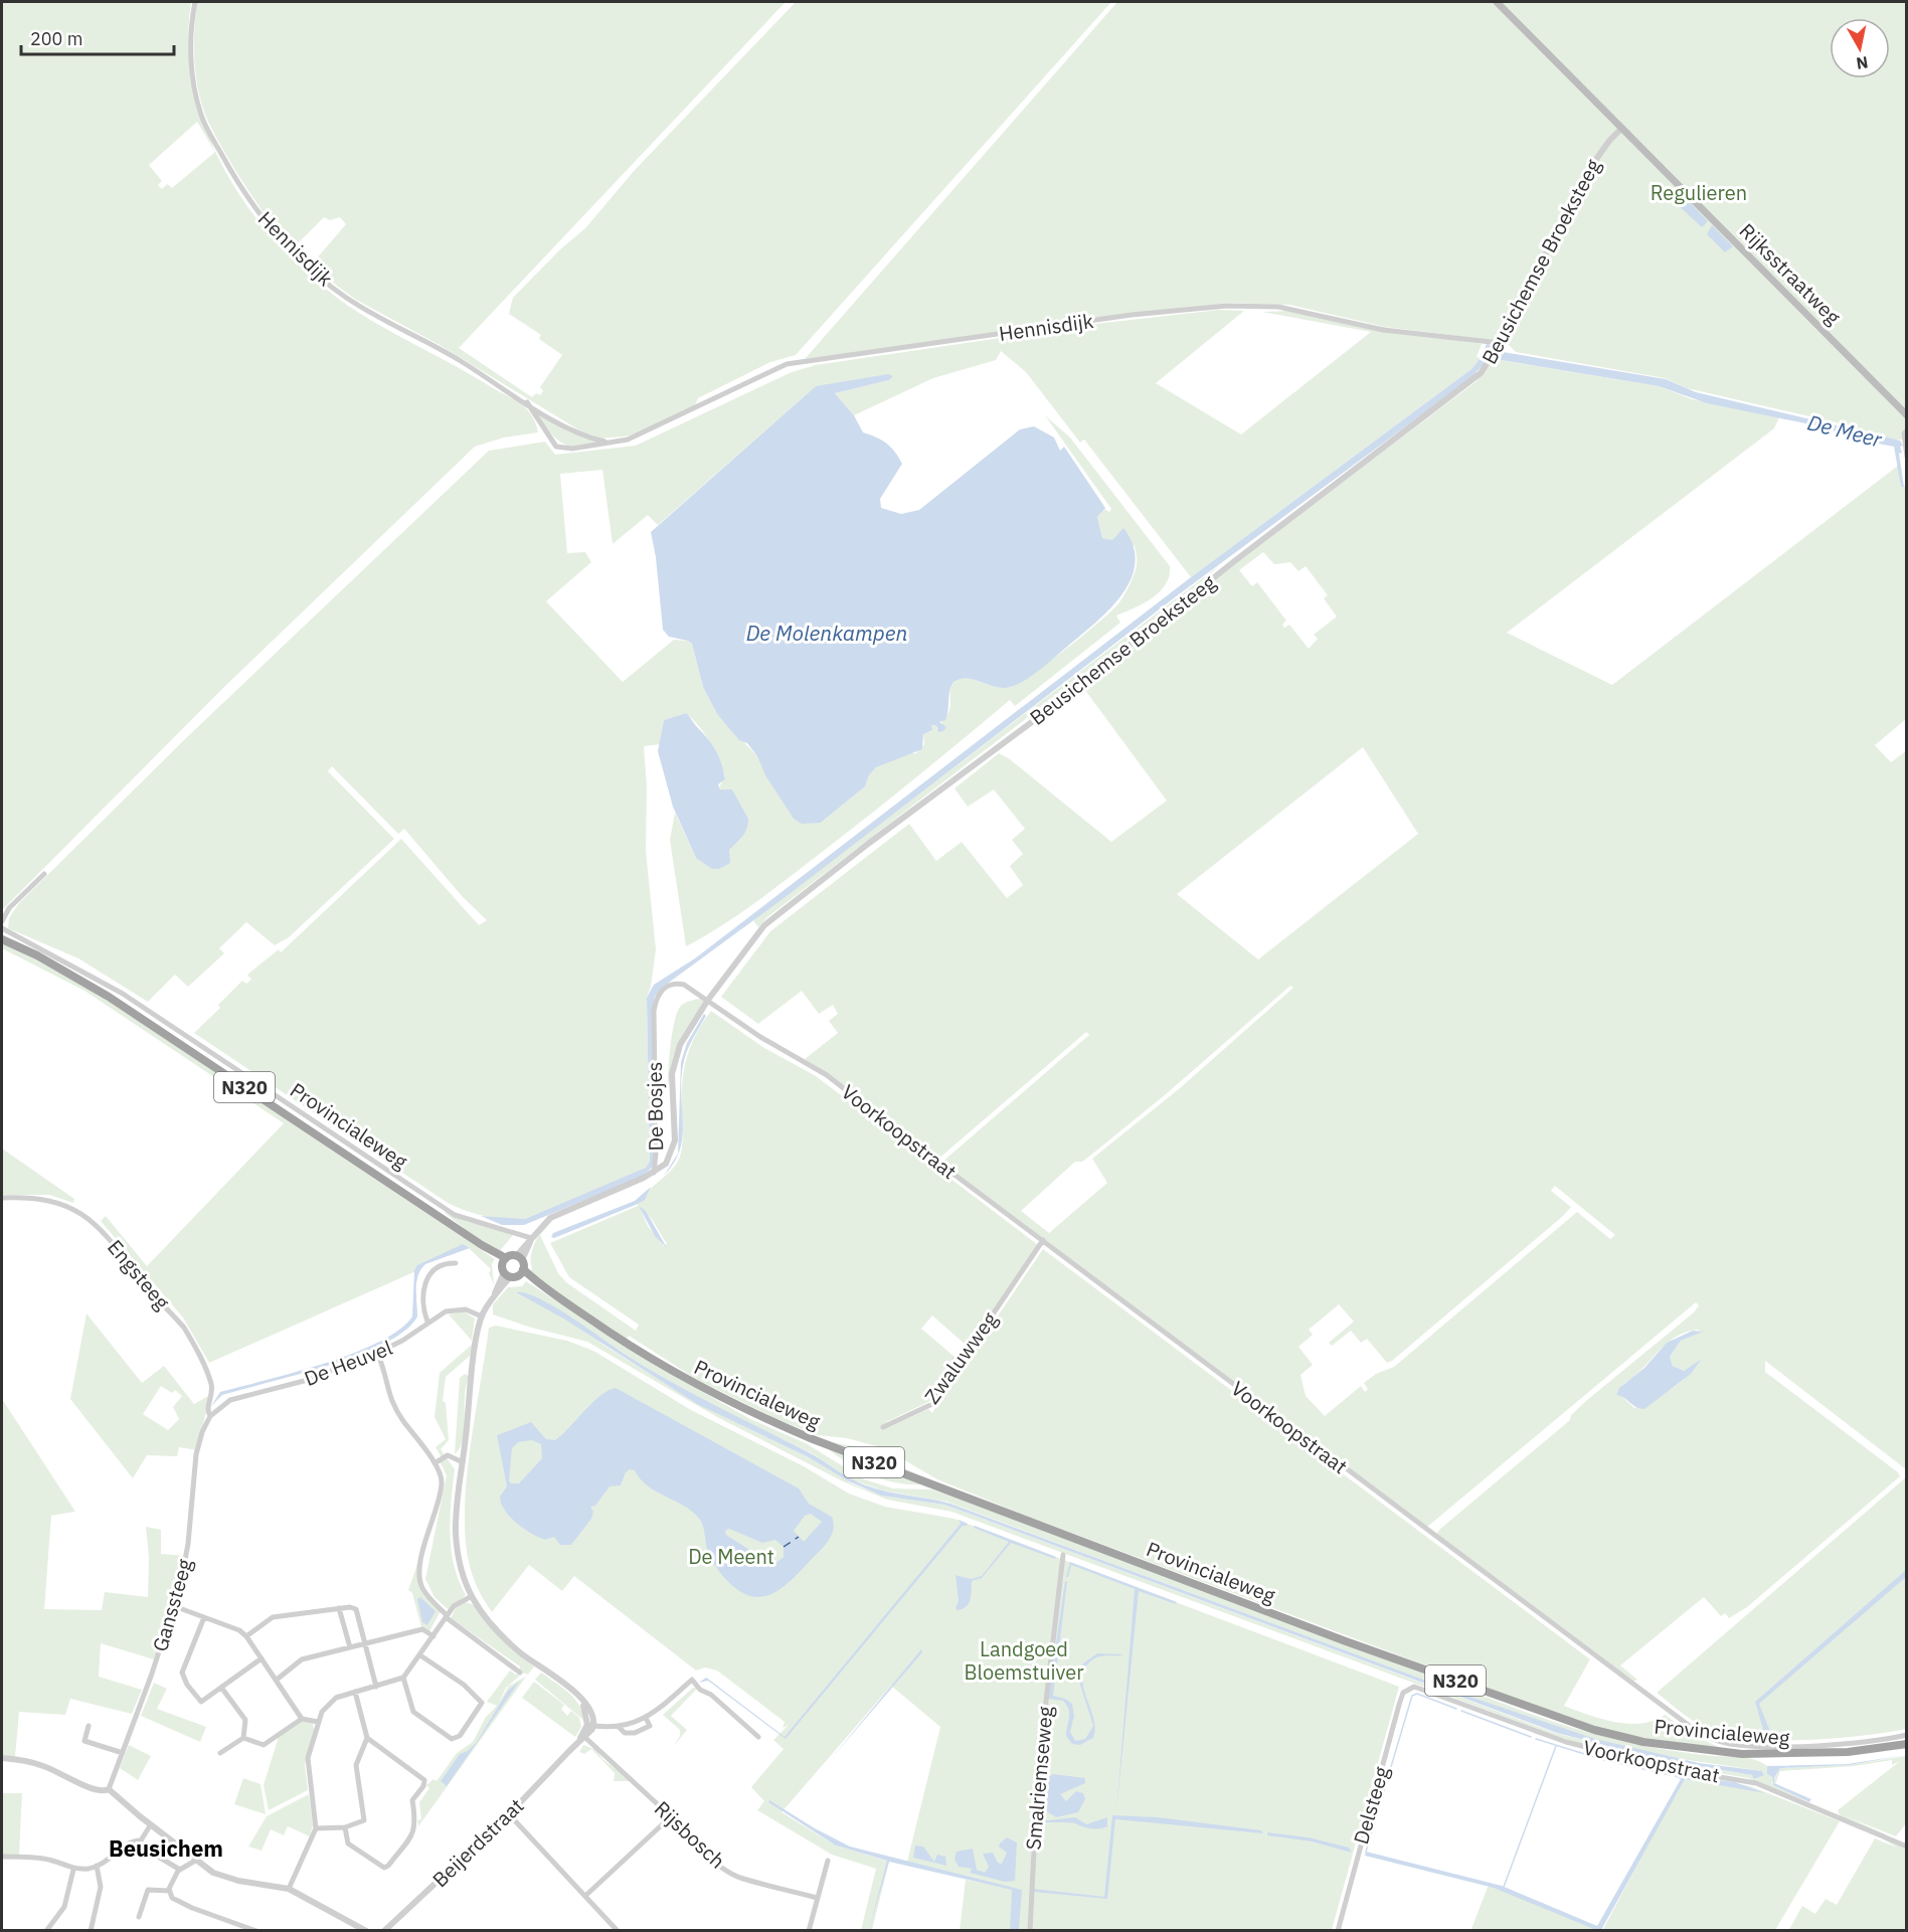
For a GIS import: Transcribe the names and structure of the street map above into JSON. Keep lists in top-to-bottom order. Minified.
{"streets":{"highway":["N320","Provincialeweg"],"main road":["Rijksstraatweg"],"street":["Hennisdijk","Beusichemse Broeksteeg","De Bosjes","Voorkoopstraat","Engsteeg","Zwaluwweg","De Heuvel","Ganssteeg","Smalriemseweg","Delsteeg","Rijsbosch","Beijerdstraat"]},"crossings":[["Hennisdijk","Beusichemse Broeksteeg"],["Beusichemse Broeksteeg","Rijksstraatweg"],["Beusichemse Broeksteeg","De Bosjes"],["Beusichemse Broeksteeg","Voorkoopstraat"],["De Bosjes","Provincialeweg"],["De Bosjes","Voorkoopstraat"],["Voorkoopstraat","Zwaluwweg"],["Voorkoopstraat","Delsteeg"],["Engsteeg","De Heuvel"],["Engsteeg","Ganssteeg"],["De Heuvel","Ganssteeg"],["Rijsbosch","Beijerdstraat"]],"districts":["Beusichem"],"water":["De Meer","De Molenkampen"],"parks":["Regulieren","De Meent","Landgoed Bloemstuiver"],"scale_bar":"200 m","north":"bottom"}
